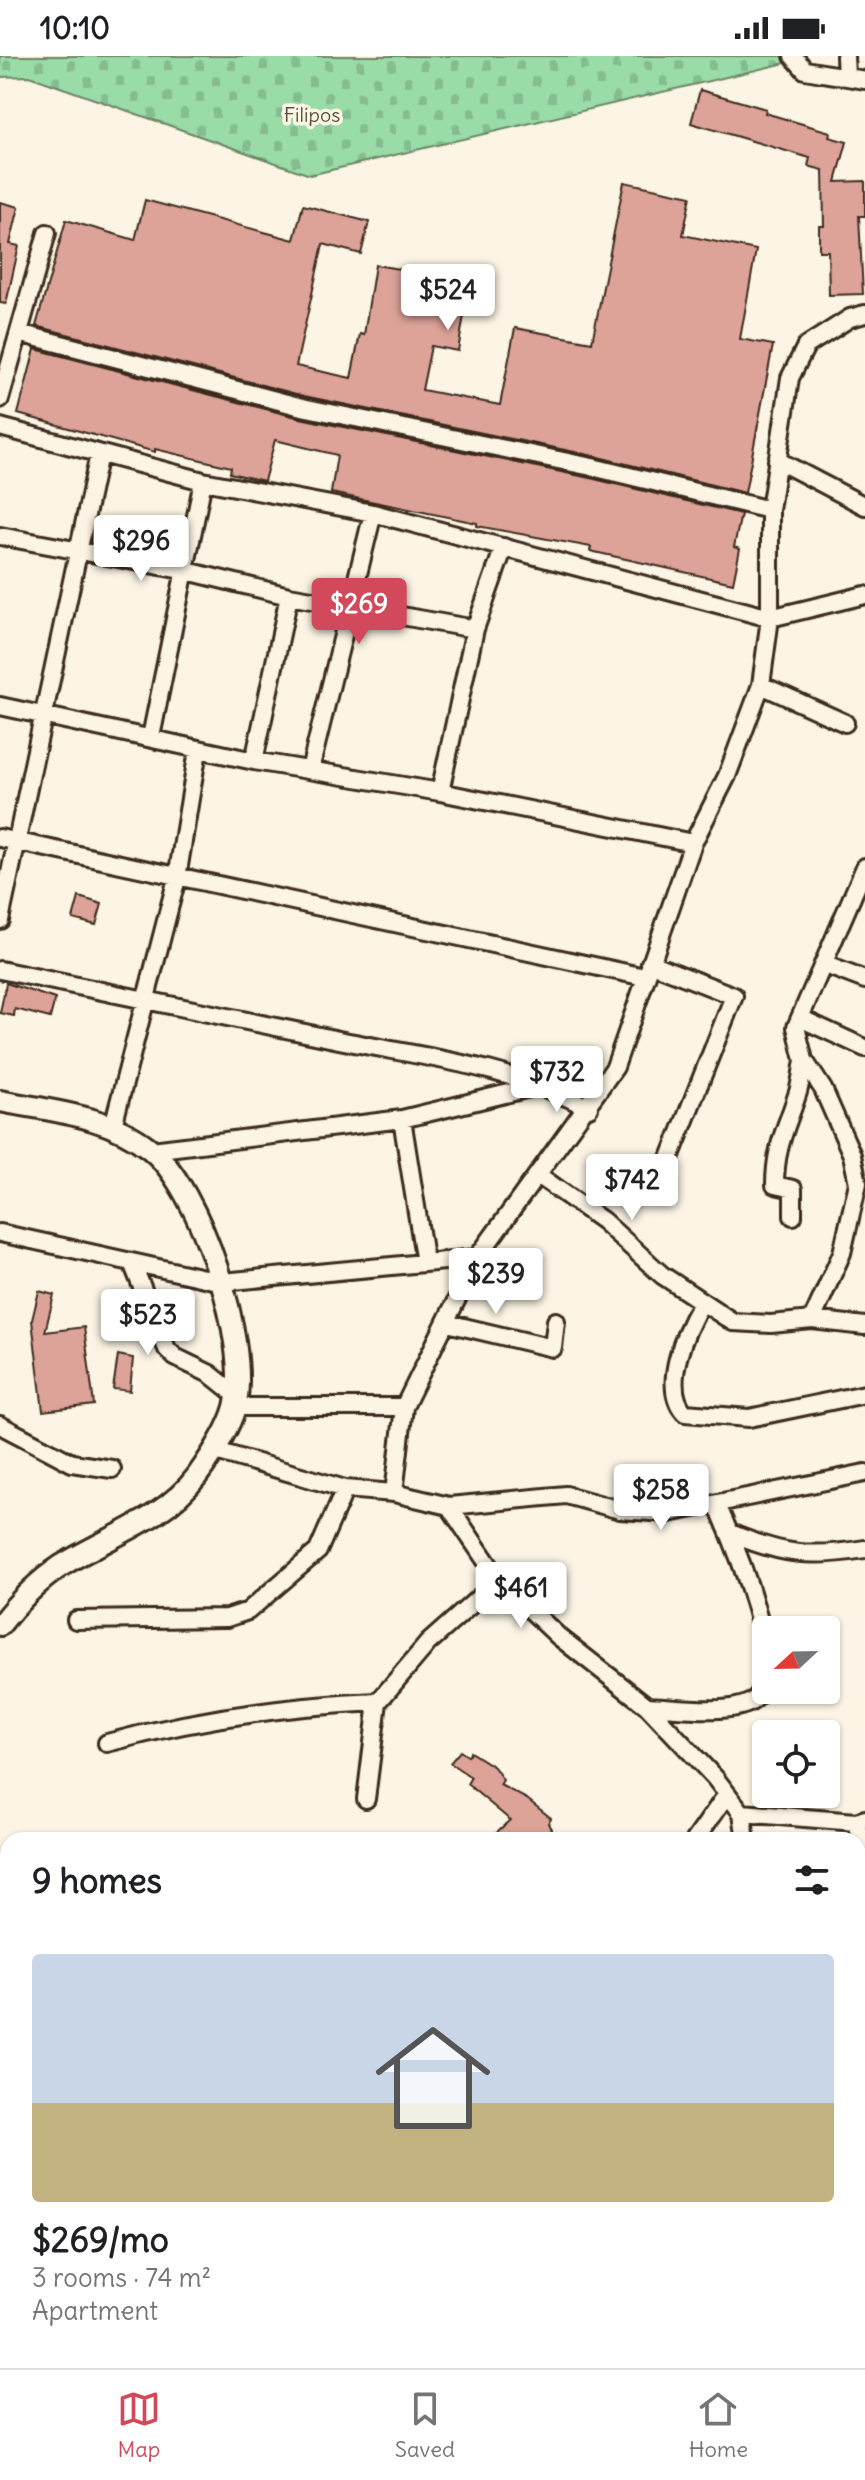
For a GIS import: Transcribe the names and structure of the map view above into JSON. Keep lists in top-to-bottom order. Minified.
{"parks":["Filipos"],"north":"left","page":{"status":"10:10","price":["$524","$296","$269","$732","$742","$239","$523","$258","$461"],"heading":"9 homes","list":[{"name":"$269/mo","note":"3 rooms · 74 m² · Apartment"}],"tabs":["Map","Saved","Home"]}}
